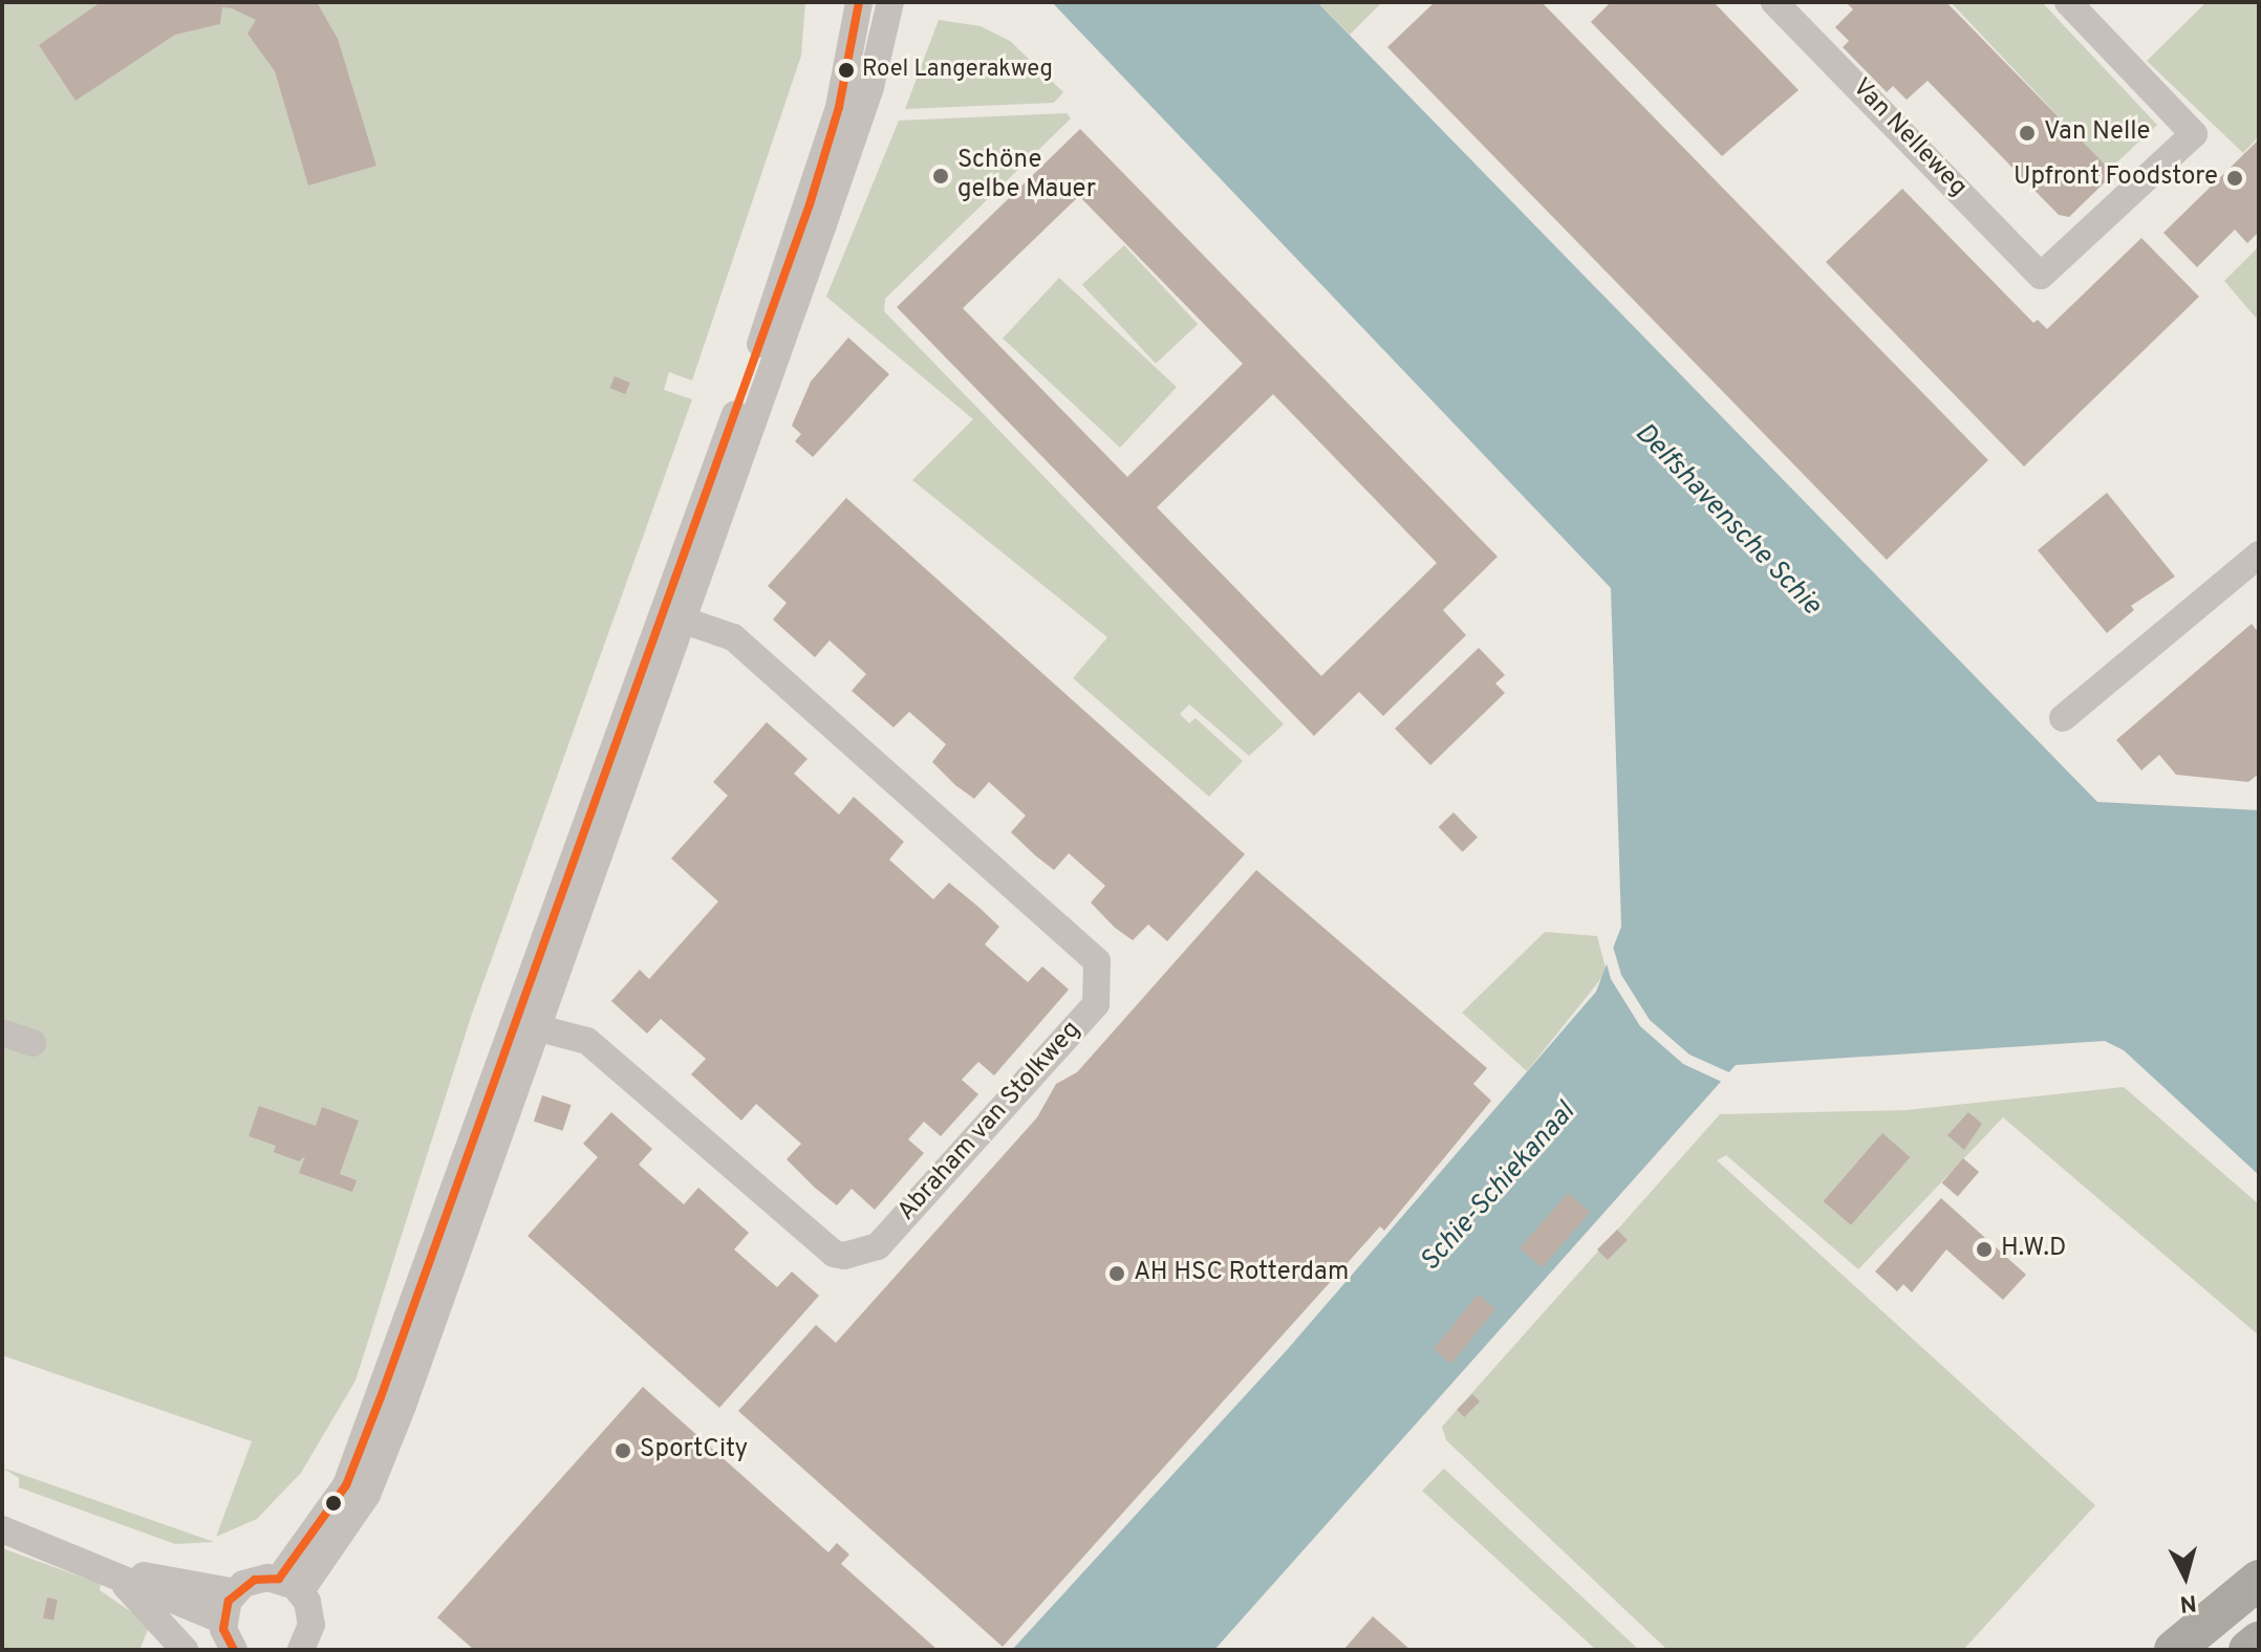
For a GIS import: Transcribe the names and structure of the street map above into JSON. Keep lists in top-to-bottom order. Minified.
{"streets":{"street":["Van Nelleweg","Abraham van Stolkweg"]},"water":["Delfshavensche Schie","Schie-Schiekanaal"],"places":["Roel Langerakweg","Van Nelle","Schöne gelbe Mauer","Upfront Foodstore","H.W.D","AH HSC Rotterdam","SportCity"],"north":"bottom"}
